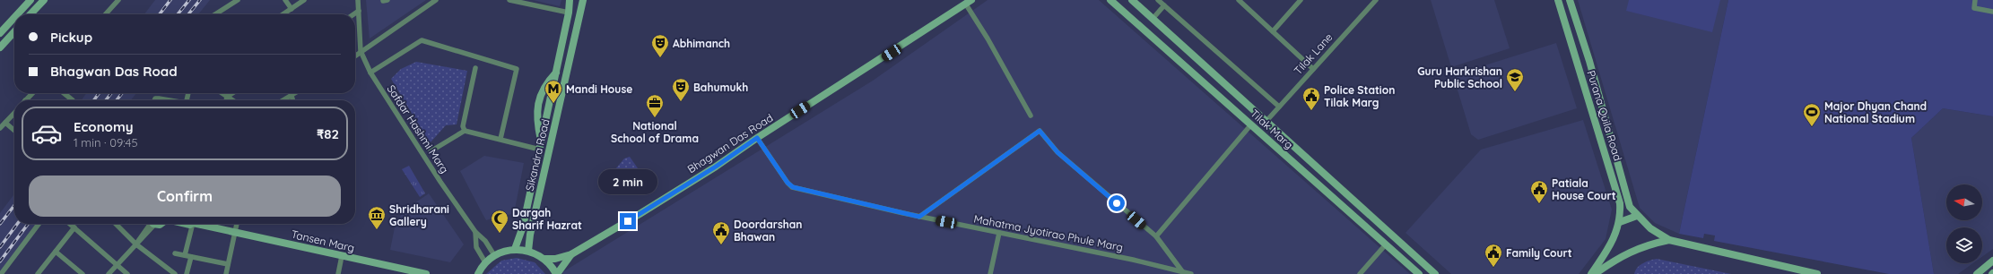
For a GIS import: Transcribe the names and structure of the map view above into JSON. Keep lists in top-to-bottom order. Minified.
{"streets":{"main road":["Purana Quila Road","Tilak Marg","Bhagwan Das Road","Sikandra Road","Tansen Marg"],"street":["Tilak Lane","Safdar Hashmi Marg","Mahatma Jyotirao Phule Marg"]},"crossings":[["Tilak Lane","Tilak Marg"],["Bhagwan Das Road","Mahatma Jyotirao Phule Marg"]],"places":{"theatre":["Abhimanch","Bahumukh"],"school or university":["Guru Harkrishan Public School"],"metro station":["Mandi House"],"public building":["Police Station Tilak Marg","Patiala House Court","Doordarshan Bhawan","Family Court"],"office":["National School of Drama"],"sports":["Major Dhyan Chand National Stadium"],"museum":["Shridharani Gallery"],"mosque":["Dargah Sharif Hazrat"]},"north":"left","page":{"banner":["Pickup","Bhagwan Das Road"],"list":[{"name":"Economy","note":"1 min · 09:45","value":"₹82"}],"buttons":"Confirm","bubble":"2 min"}}
